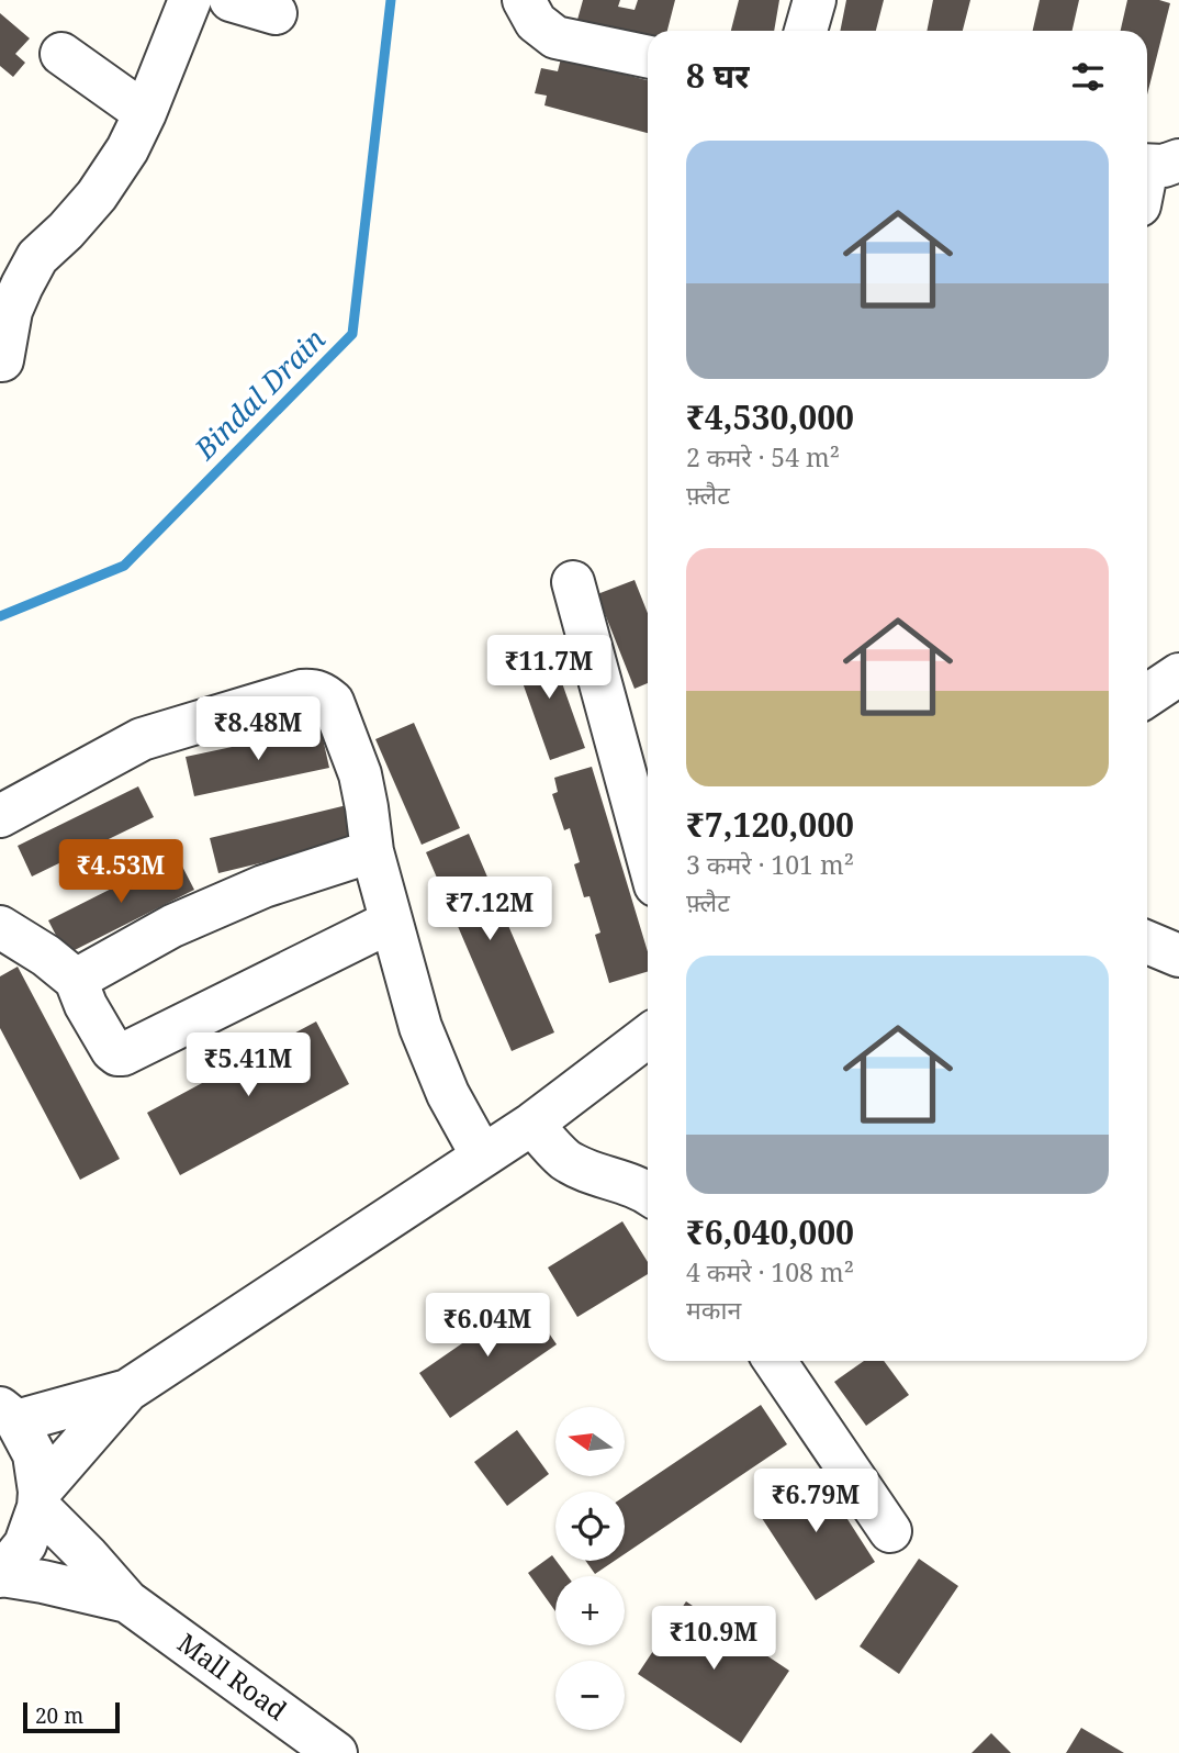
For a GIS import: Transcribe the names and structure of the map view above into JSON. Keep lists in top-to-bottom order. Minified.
{"streets":{"street":["Mall Road"]},"water":["Bindal Drain"],"scale_bar":"20 m","north":"left","page":{"heading":"8 घर","list":[{"name":"₹4,530,000","note":"2 कमरे · 54 m² · फ़्लैट"},{"name":"₹7,120,000","note":"3 कमरे · 101 m² · फ़्लैट"},{"name":"₹6,040,000","note":"4 कमरे · 108 m² · मकान"}],"price":["₹11.7M","₹8.48M","₹4.53M","₹7.12M","₹5.41M","₹6.04M","₹6.79M","₹10.9M"],"map_buttons":["+","−"],"scale":"20 m"}}
